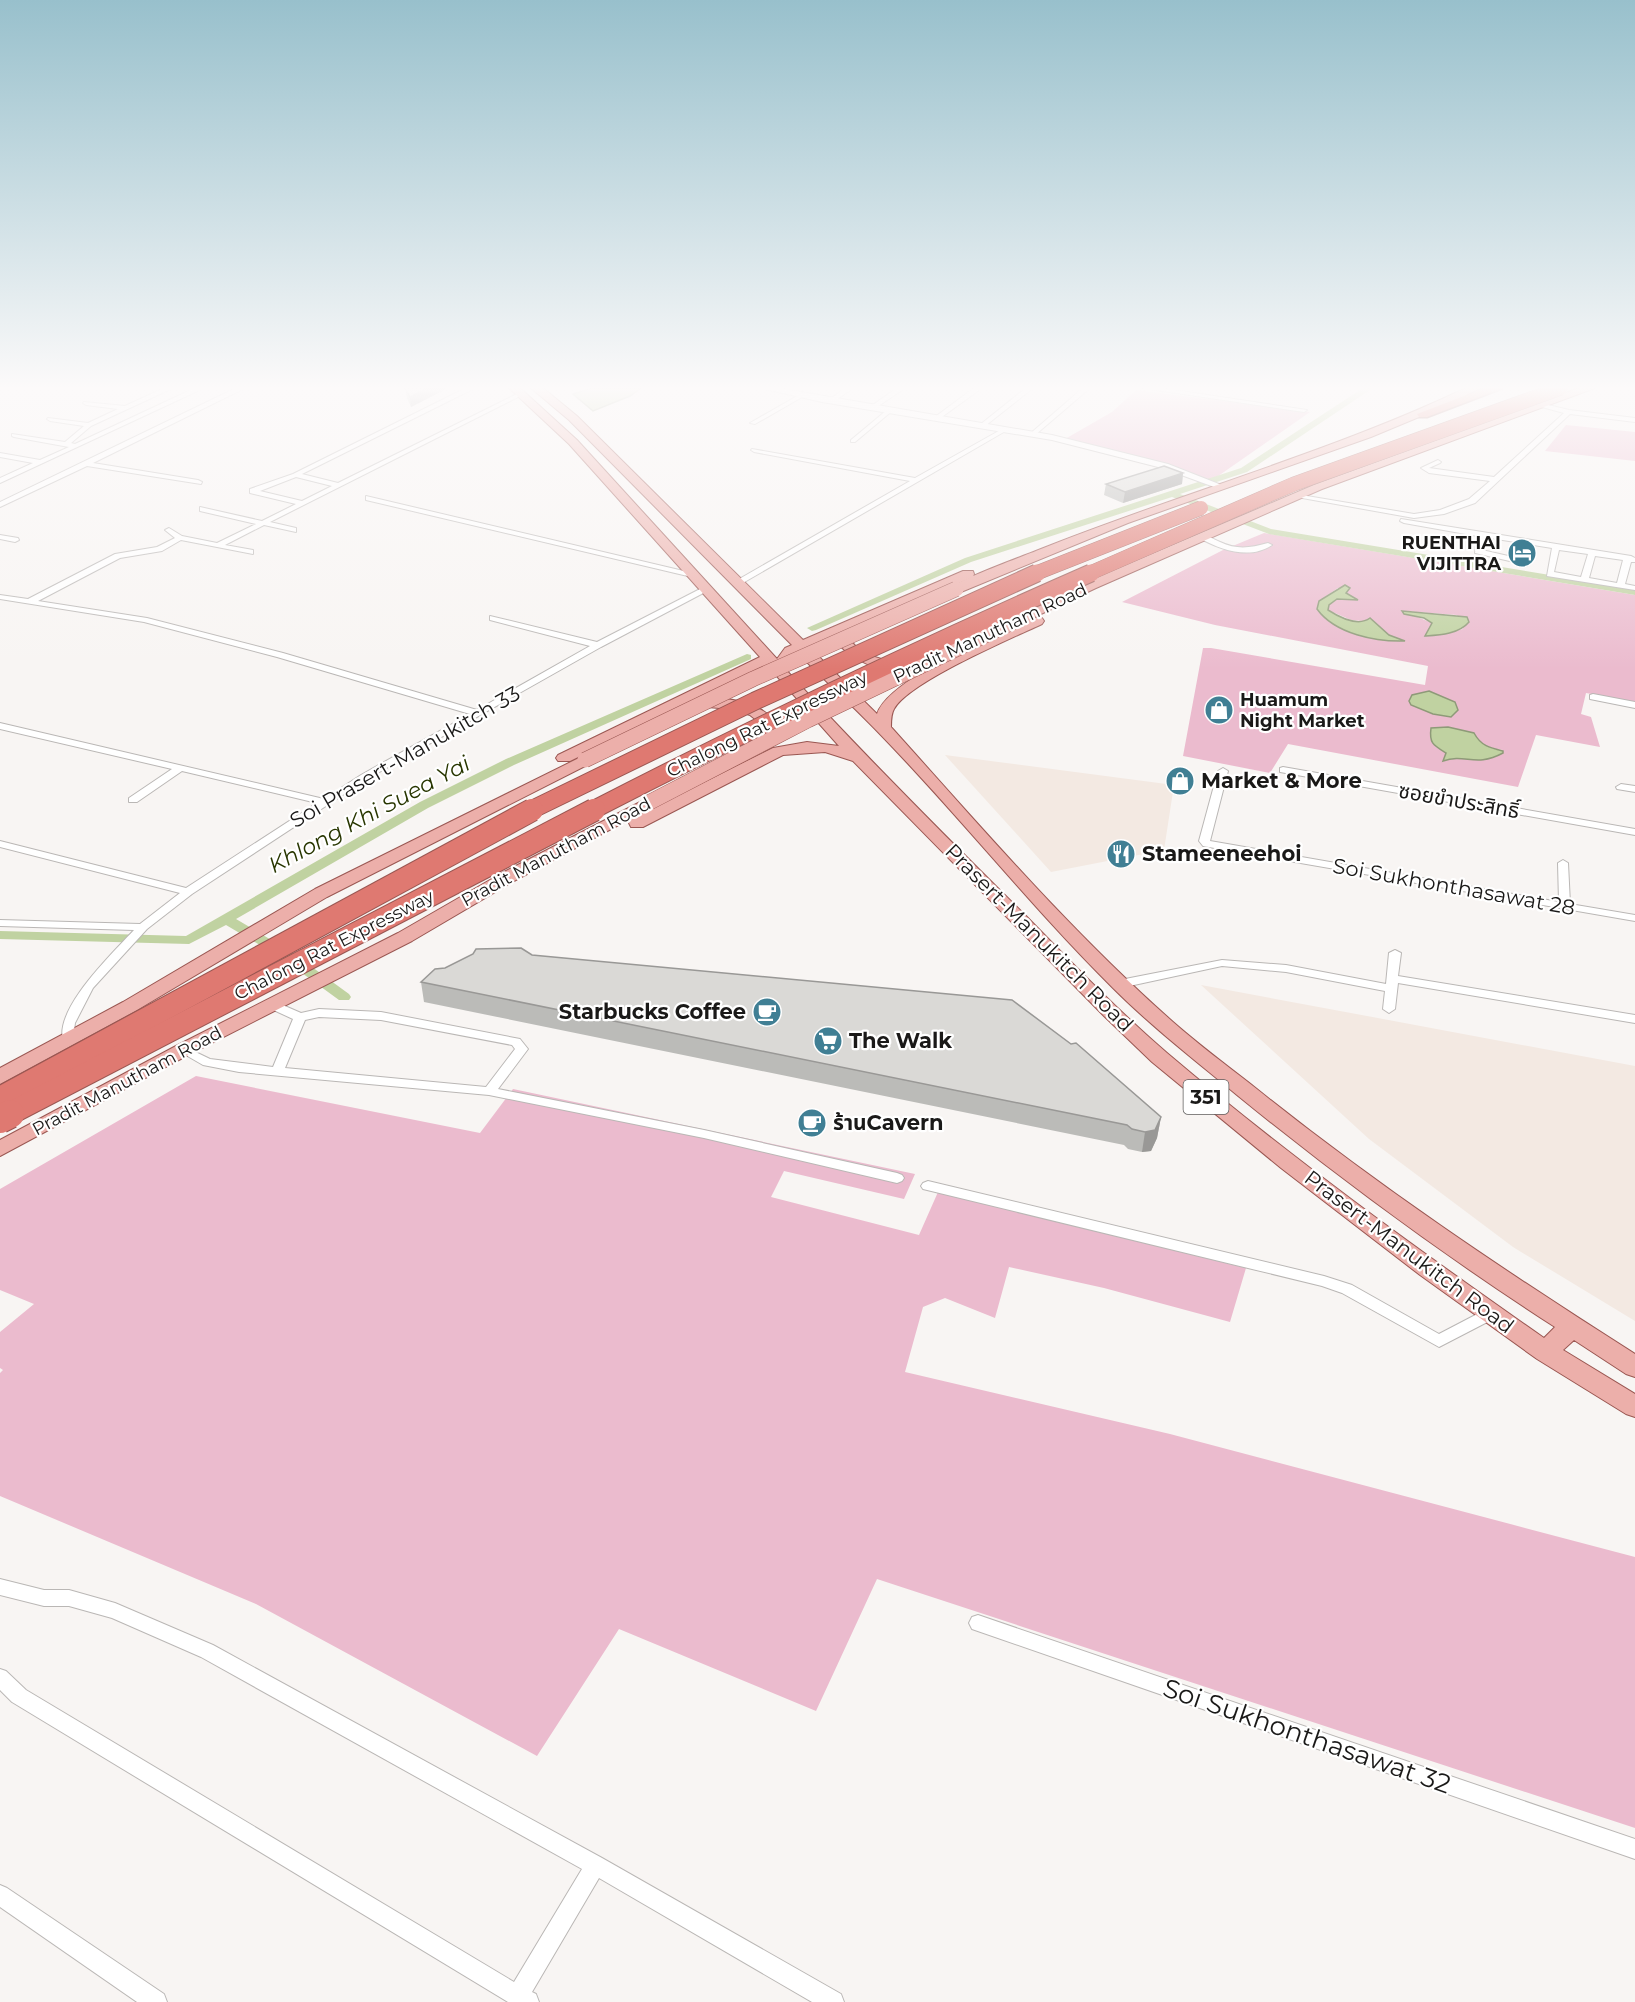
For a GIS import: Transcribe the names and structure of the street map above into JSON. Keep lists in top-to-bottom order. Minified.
{"streets":{"highway":["Chalong Rat Expressway"],"main road":["Pradit Manutham Road","Prasert-Manukitch Road","351"],"street":["Soi Prasert-Manukitch 33","ซอยขำประสิทธิ์","Soi Sukhonthasawat 28","Soi Sukhonthasawat 32"]},"crossings":[["Soi Prasert-Manukitch 33","Prasert-Manukitch Road"]],"water":["Khlong Khi Suea Yai"],"places":{"hotel":["RUENTHAI VIJITTRA"],"shop":["Huamum Night Market","Market & More"],"restaurant":["Stameeneehoi"],"cafe":["Starbucks Coffee","ร้านCavern"],"supermarket":["The Walk"]}}
